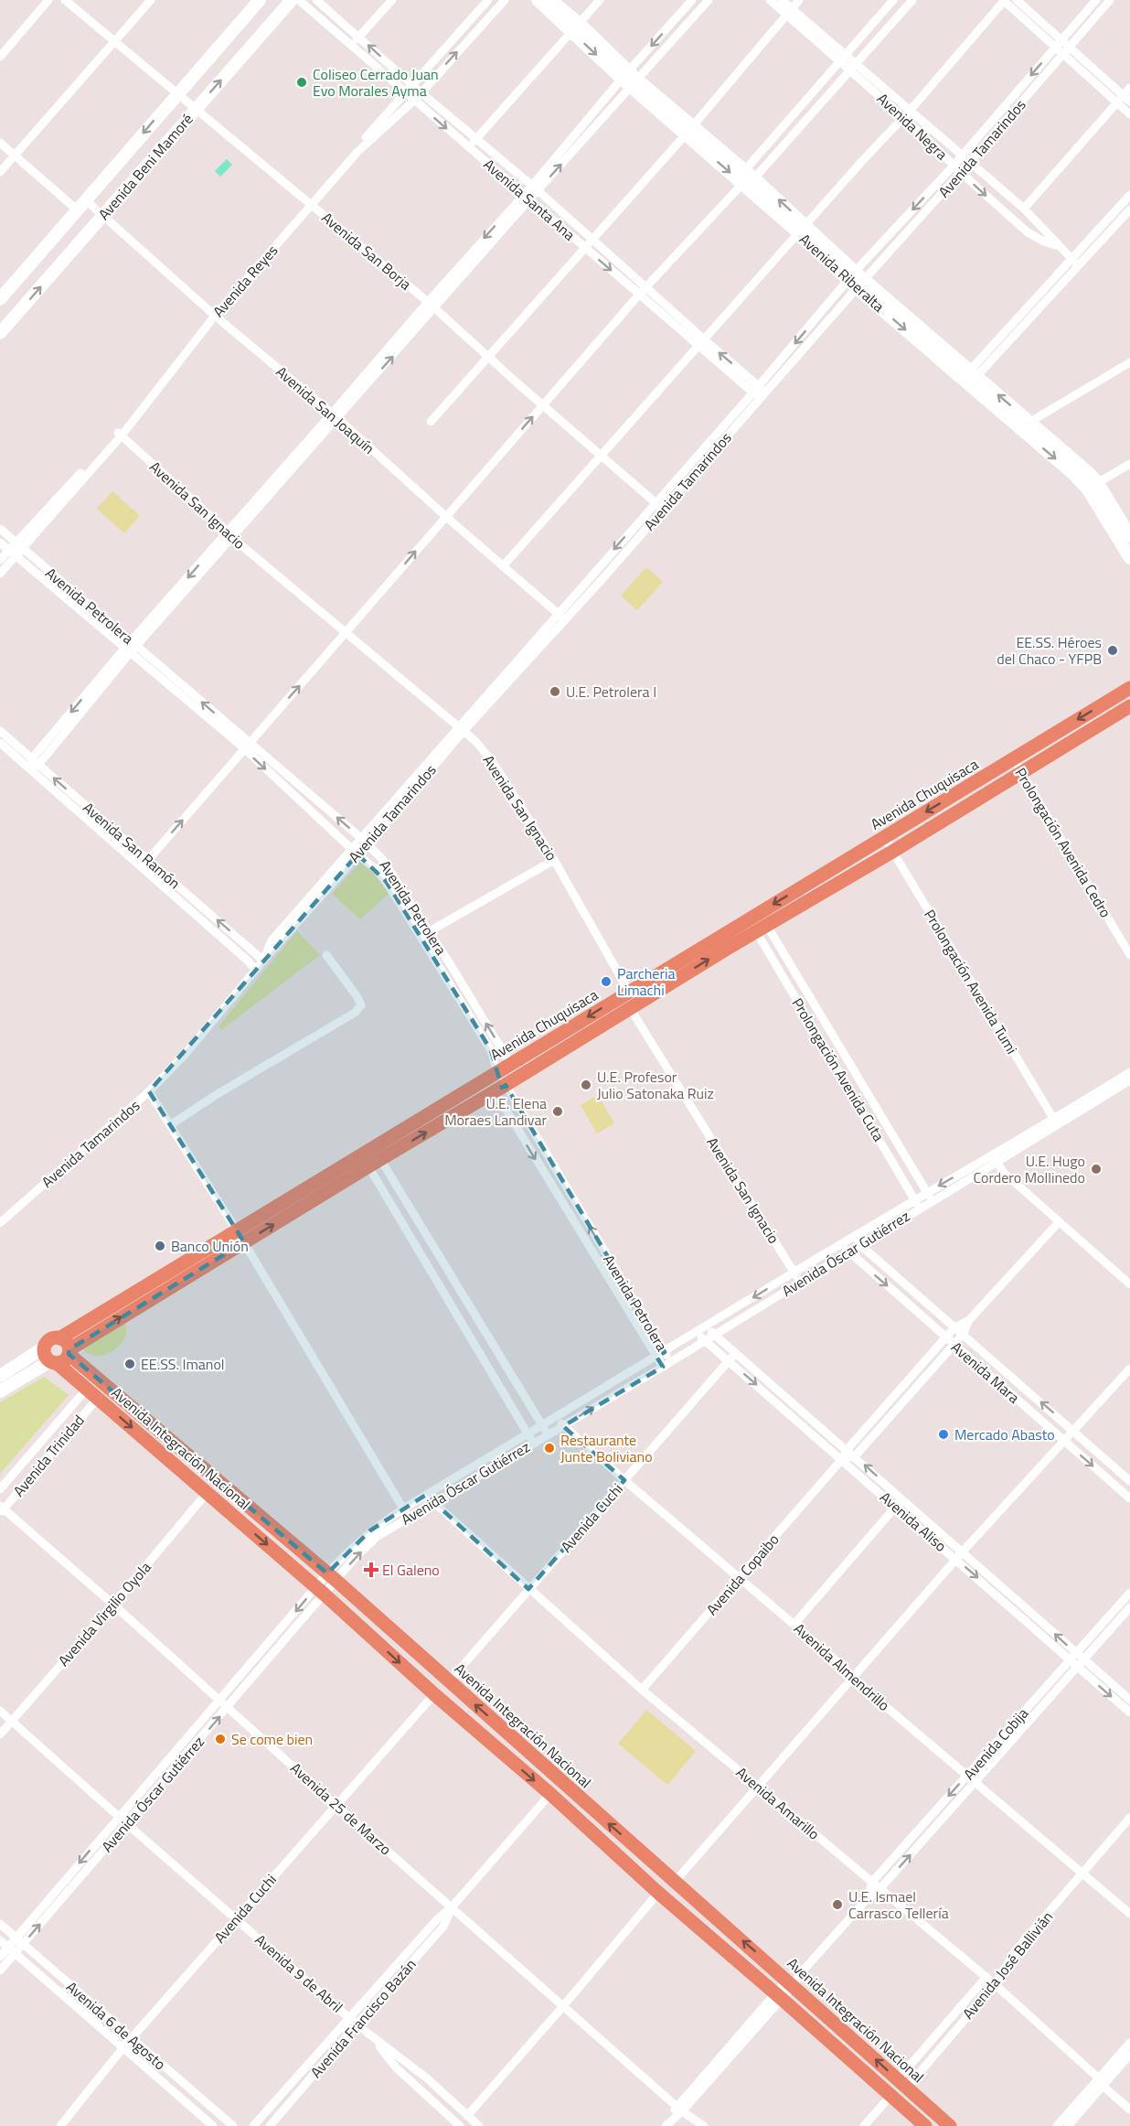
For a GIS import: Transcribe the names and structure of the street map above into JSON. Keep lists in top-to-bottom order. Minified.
{"streets":{"main road":["Avenida Chuquisaca","Avenida Integración Nacional"],"street":["Avenida Negra","Avenida Tamarindos","Avenida Beni Mamoré","Avenida Santa Ana","Avenida San Borja","Avenida Riberalta","Avenida Reyes","Avenida San Joaquín","Avenida San Ignacio","Avenida Petrolera","Prolongación Avenida Cedro","Avenida San Ramón","Prolongación Avenida Tumi","Prolongación Avenida Cuta","Avenida Óscar Gutiérrez","Avenida Mara","Avenida Trinidad","Avenida Cuchi","Avenida Aliso","Avenida Copaibo","Avenida Virgilio Oyola","Avenida Almendrillo","Avenida Cobija","Avenida Amarillo","Avenida 25 de Marzo","Avenida José Ballivián","Avenida 9 de Abril","Avenida Francisco Bazán","Avenida 6 de Agosto"]},"crossings":[["Avenida Negra","Avenida Tamarindos"],["Avenida Tamarindos","Avenida Santa Ana"],["Avenida Tamarindos","Avenida San Borja"],["Avenida Tamarindos","Avenida Riberalta"],["Avenida Tamarindos","Avenida San Joaquín"],["Avenida Tamarindos","Avenida San Ignacio"],["Avenida Tamarindos","Avenida Petrolera"],["Avenida Tamarindos","Avenida San Ramón"],["Avenida Beni Mamoré","Avenida San Borja"],["Avenida Beni Mamoré","Avenida San Joaquín"],["Avenida Santa Ana","Avenida Reyes"],["Avenida San Borja","Avenida Reyes"],["Avenida Reyes","Avenida San Joaquín"],["Avenida Reyes","Avenida San Ignacio"],["Avenida Reyes","Avenida Petrolera"],["Avenida San Ignacio","Avenida Chuquisaca"],["Avenida San Ignacio","Avenida Óscar Gutiérrez"],["Avenida Petrolera","Avenida Chuquisaca"],["Avenida Petrolera","Avenida Óscar Gutiérrez"],["Avenida Chuquisaca","Prolongación Avenida Cedro"],["Avenida Chuquisaca","Prolongación Avenida Tumi"],["Avenida Chuquisaca","Prolongación Avenida Cuta"],["Avenida Chuquisaca","Avenida Integración Nacional"],["Prolongación Avenida Tumi","Avenida Óscar Gutiérrez"],["Prolongación Avenida Cuta","Avenida Óscar Gutiérrez"],["Avenida Óscar Gutiérrez","Avenida Mara"],["Avenida Óscar Gutiérrez","Avenida Integración Nacional"],["Avenida Óscar Gutiérrez","Avenida Aliso"],["Avenida Óscar Gutiérrez","Avenida Almendrillo"],["Avenida Óscar Gutiérrez","Avenida Amarillo"],["Avenida Óscar Gutiérrez","Avenida 25 de Marzo"],["Avenida Óscar Gutiérrez","Avenida 9 de Abril"],["Avenida Óscar Gutiérrez","Avenida 6 de Agosto"],["Avenida Mara","Avenida Copaibo"],["Avenida Integración Nacional","Avenida Trinidad"],["Avenida Integración Nacional","Avenida Cuchi"],["Avenida Integración Nacional","Avenida Virgilio Oyola"],["Avenida Integración Nacional","Avenida Cobija"],["Avenida Integración Nacional","Avenida José Ballivián"],["Avenida Integración Nacional","Avenida Francisco Bazán"],["Avenida Trinidad","Avenida 25 de Marzo"],["Avenida Cuchi","Avenida Aliso"],["Avenida Cuchi","Avenida Almendrillo"],["Avenida Cuchi","Avenida Amarillo"],["Avenida Cuchi","Avenida 25 de Marzo"],["Avenida Cuchi","Avenida 9 de Abril"],["Avenida Cuchi","Avenida 6 de Agosto"],["Avenida Aliso","Avenida Copaibo"],["Avenida Aliso","Avenida Cobija"],["Avenida Copaibo","Avenida Almendrillo"],["Avenida Copaibo","Avenida Amarillo"],["Avenida Virgilio Oyola","Avenida 25 de Marzo"],["Avenida Virgilio Oyola","Avenida 9 de Abril"],["Avenida Almendrillo","Avenida Cobija"],["Avenida Almendrillo","Avenida José Ballivián"],["Avenida Cobija","Avenida Amarillo"],["Avenida Cobija","Avenida 25 de Marzo"],["Avenida Amarillo","Avenida José Ballivián"],["Avenida 25 de Marzo","Avenida Francisco Bazán"],["Avenida 9 de Abril","Avenida Francisco Bazán"]],"places":{"other":["Coliseo Cerrado Juan Evo Morales Ayma","EE.SS. Héroes del Chaco - YFPB","U.E. Petrolera I","Parcheria Limachi","U.E. Profesor Julio Satonaka Ruiz","U.E. Elena Moraes Landivar","U.E. Hugo Cordero Mollinedo","Banco Unión","EE.SS. Imanol","Mercado Abasto","Restaurante Junte Boliviano","Se come bien","U.E. Ismael Carrasco Tellería"],"health":["El Galeno"]}}
